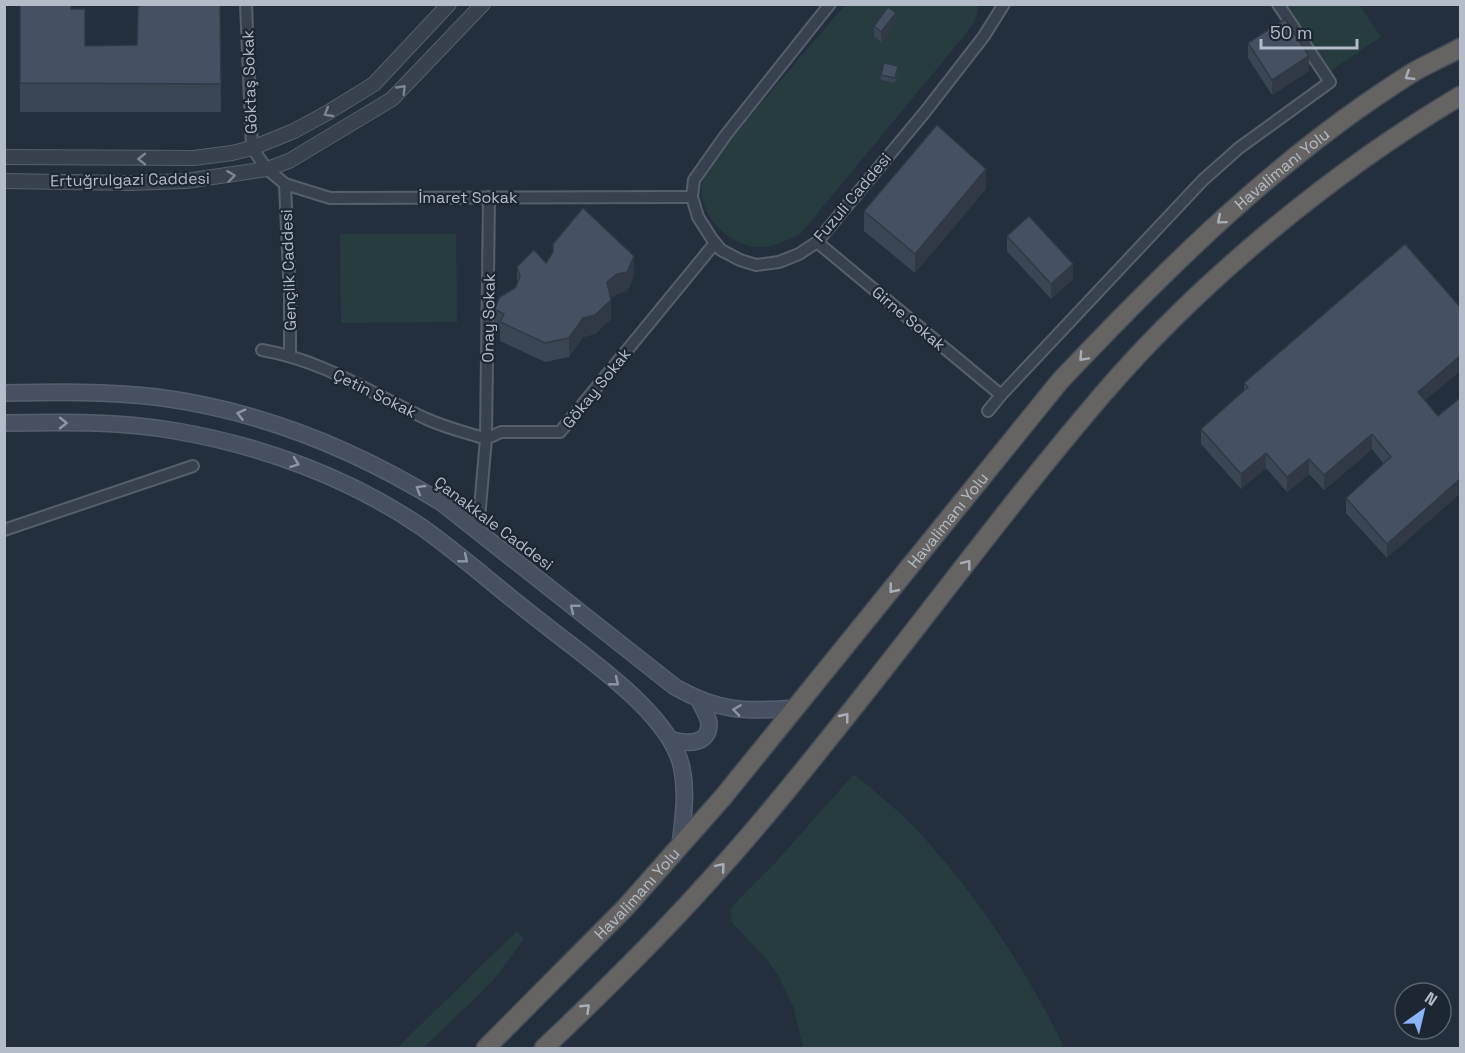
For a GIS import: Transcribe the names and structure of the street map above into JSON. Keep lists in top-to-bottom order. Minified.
{"streets":{"highway":["Havalimanı Yolu"],"main road":["Çanakkale Caddesi"],"street":["Göktaş Sokak","Ertuğrulgazi Caddesi","İmaret Sokak","Fuzuli Caddesi","Gençlik Caddesi","Onay Sokak","Girne Sokak","Gökay Sokak","Çetin Sokak"]},"crossings":[["Göktaş Sokak","Ertuğrulgazi Caddesi"],["Göktaş Sokak","İmaret Sokak"],["Havalimanı Yolu","Çanakkale Caddesi"],["Ertuğrulgazi Caddesi","İmaret Sokak"],["İmaret Sokak","Fuzuli Caddesi"],["İmaret Sokak","Gençlik Caddesi"],["İmaret Sokak","Onay Sokak"],["Fuzuli Caddesi","Girne Sokak"],["Fuzuli Caddesi","Gökay Sokak"],["Gençlik Caddesi","Çetin Sokak"],["Onay Sokak","Gökay Sokak"],["Onay Sokak","Çetin Sokak"],["Gökay Sokak","Çetin Sokak"]],"scale_bar":"50 m","north":"top right"}
